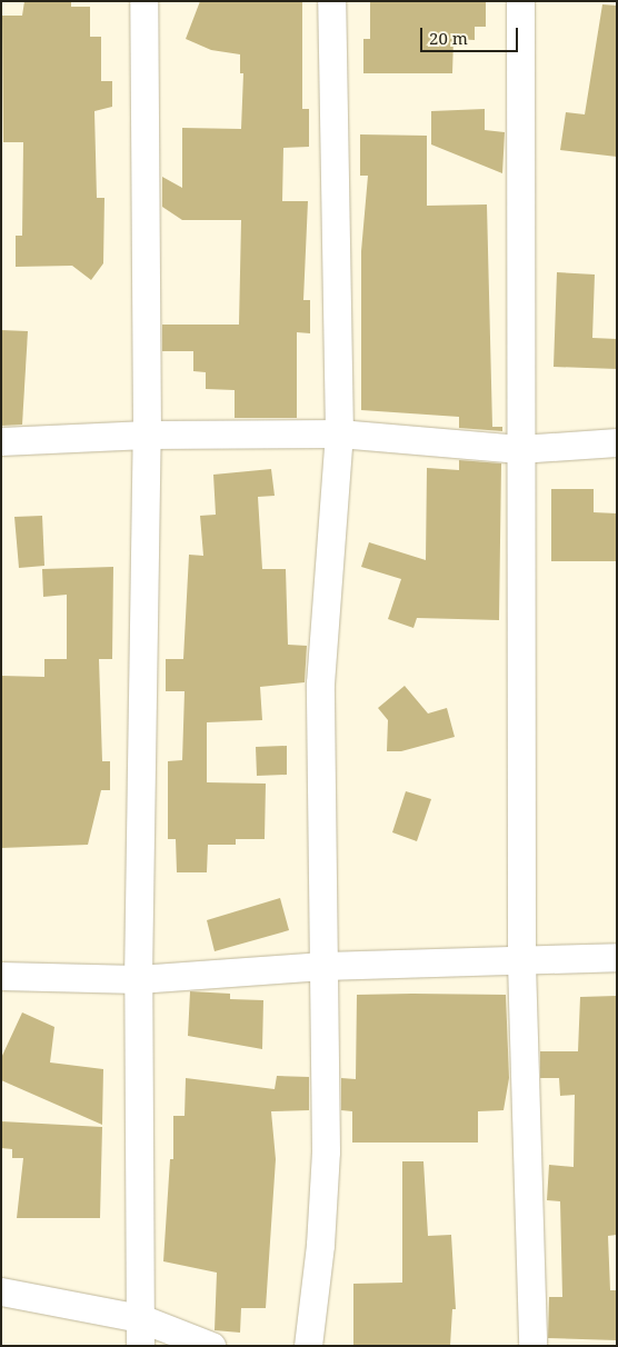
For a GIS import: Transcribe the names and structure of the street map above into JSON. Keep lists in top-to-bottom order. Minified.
{"scale_bar":"20 m"}
